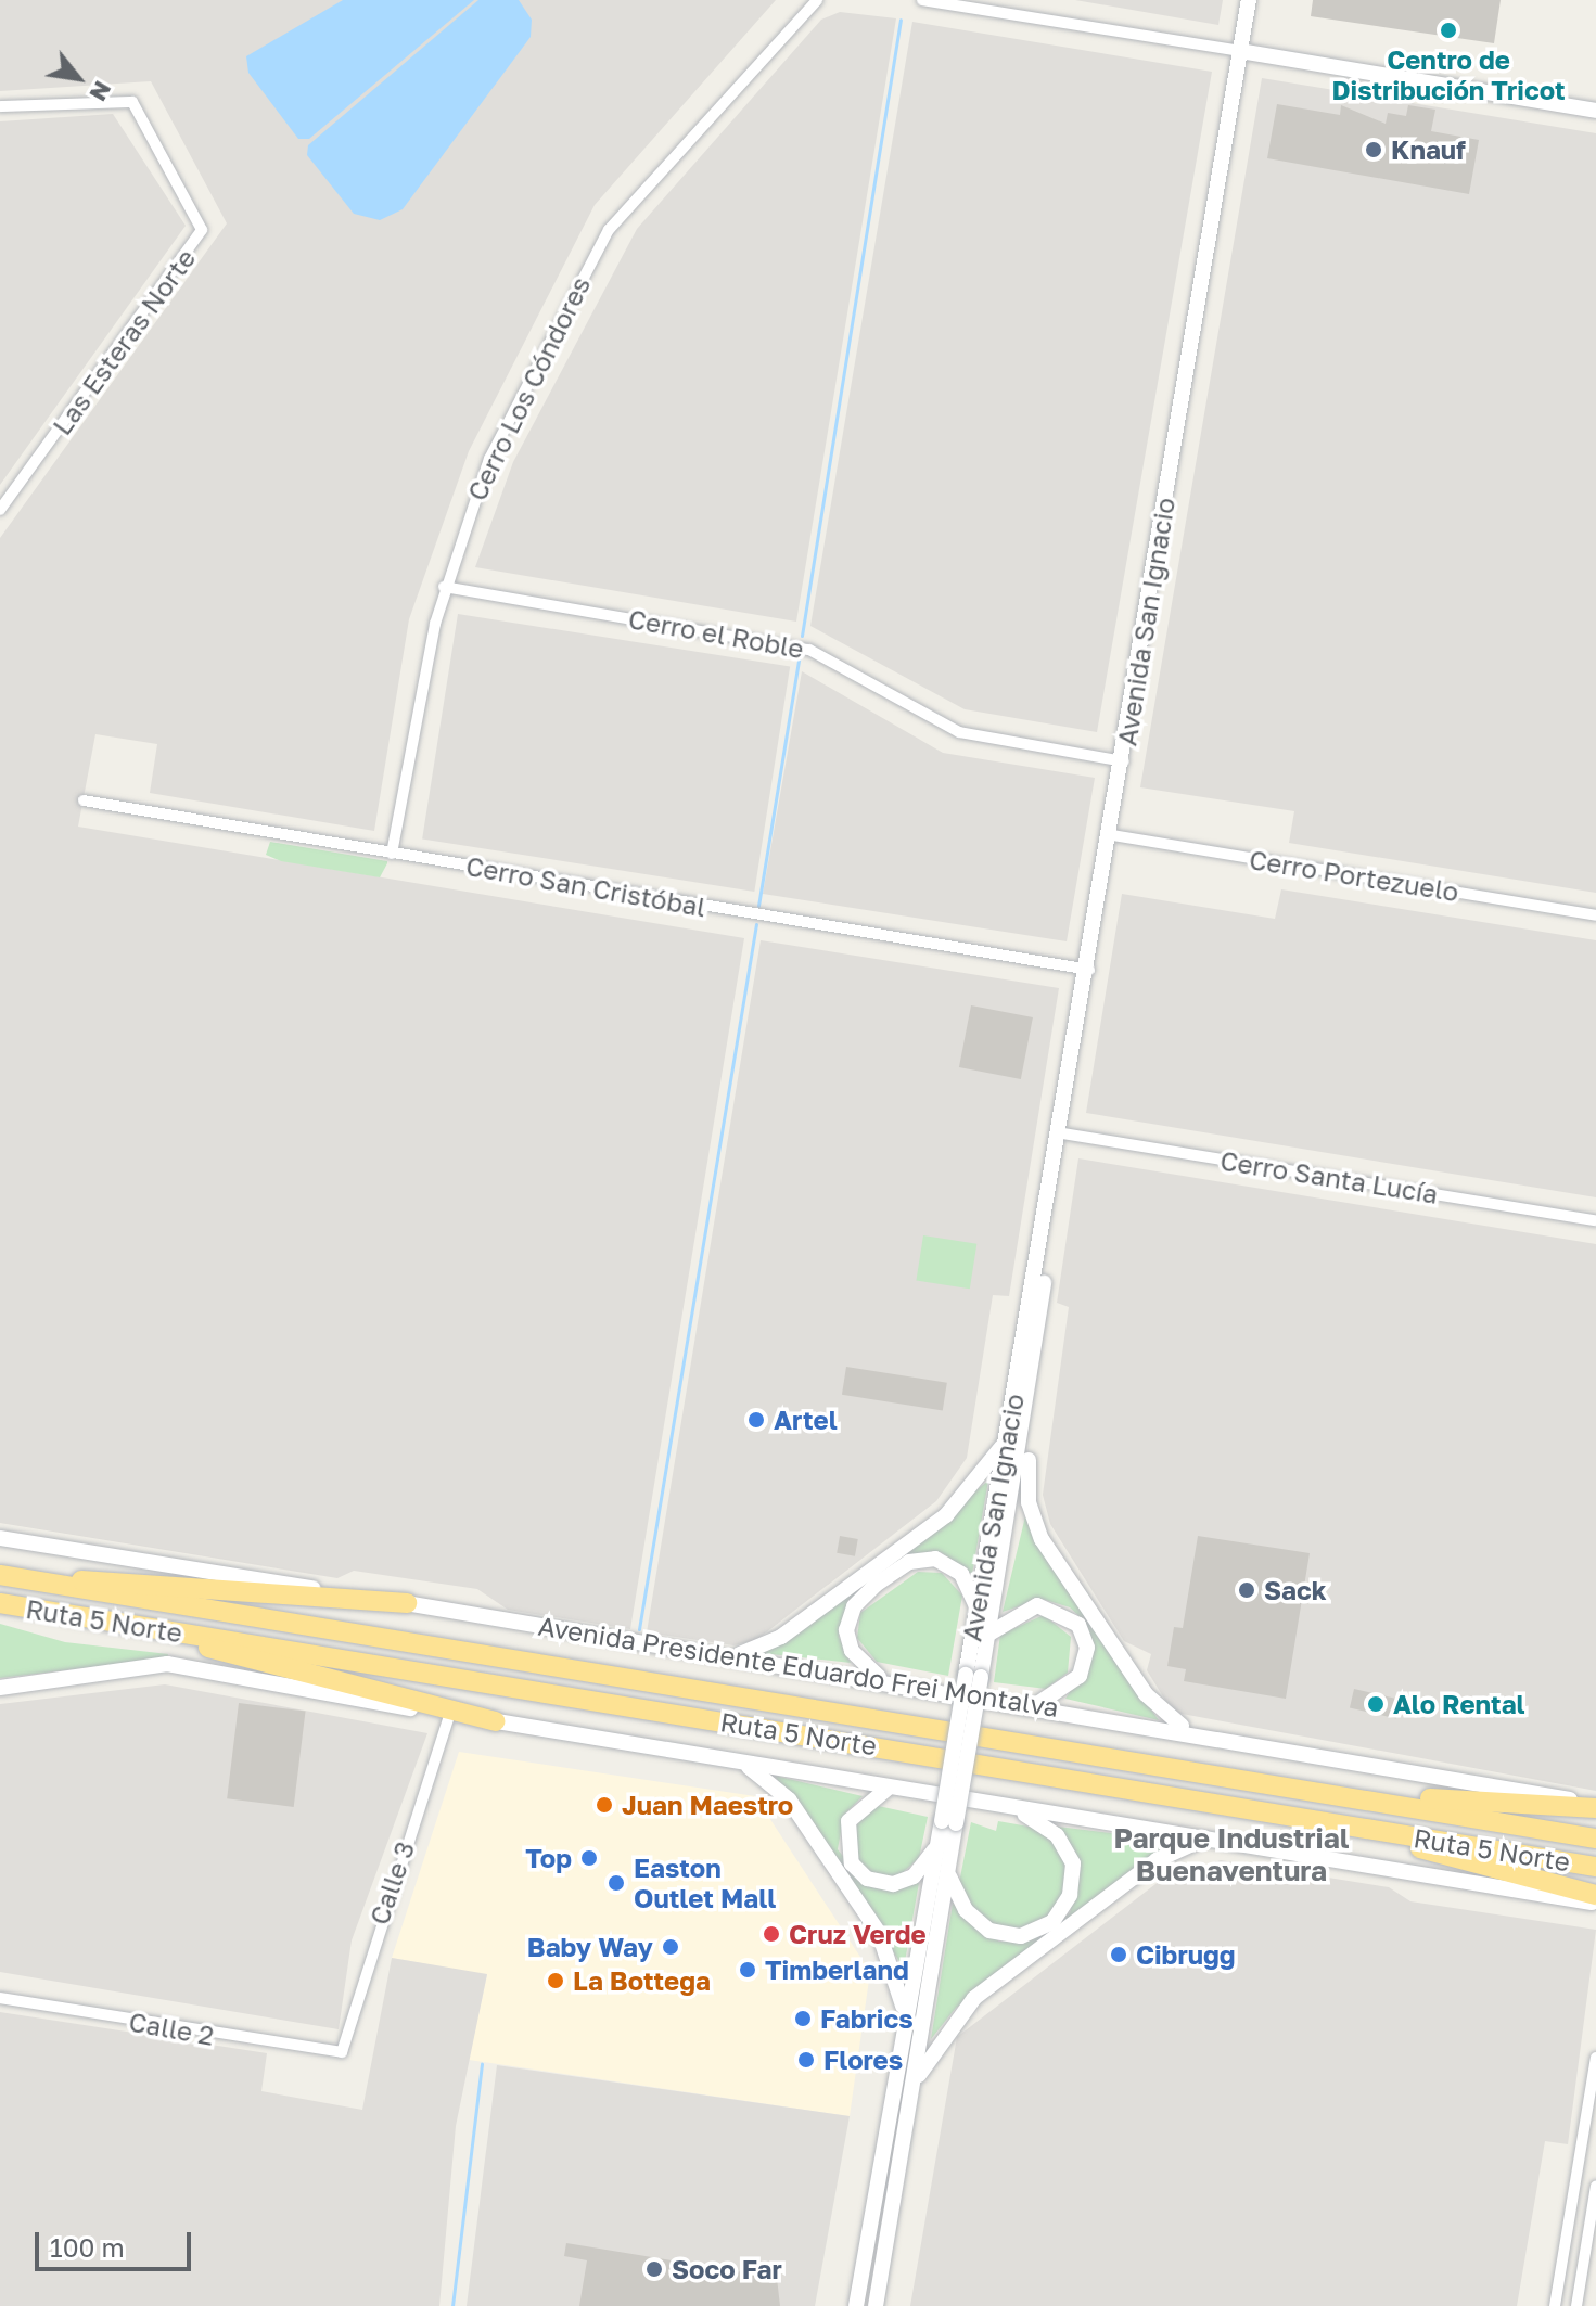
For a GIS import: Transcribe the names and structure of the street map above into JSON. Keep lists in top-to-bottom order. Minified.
{"streets":{"highway":["Ruta 5 Norte"],"main road":["Avenida San Ignacio","Avenida Presidente Eduardo Frei Montalva"],"street":["Las Esteras Norte","Cerro Los Cóndores","Cerro el Roble","Cerro Portezuelo","Cerro San Cristóbal","Cerro Santa Lucía","Calle 3","Calle 2"]},"crossings":[["Cerro Los Cóndores","Cerro el Roble"],["Cerro Los Cóndores","Cerro San Cristóbal"],["Avenida San Ignacio","Cerro el Roble"],["Avenida San Ignacio","Cerro Portezuelo"],["Avenida San Ignacio","Cerro San Cristóbal"],["Avenida San Ignacio","Cerro Santa Lucía"],["Calle 3","Calle 2"]],"districts":["Parque Industrial Buenaventura"],"places":["Centro de Distribución Tricot","Knauf","Artel","Sack","Alo Rental","Juan Maestro","Top","Easton Outlet Mall","Cruz Verde","Baby Way","Cibrugg","Timberland","La Bottega","Fabrics","Flores","Soco Far"],"scale_bar":"100 m","north":"bottom right"}
